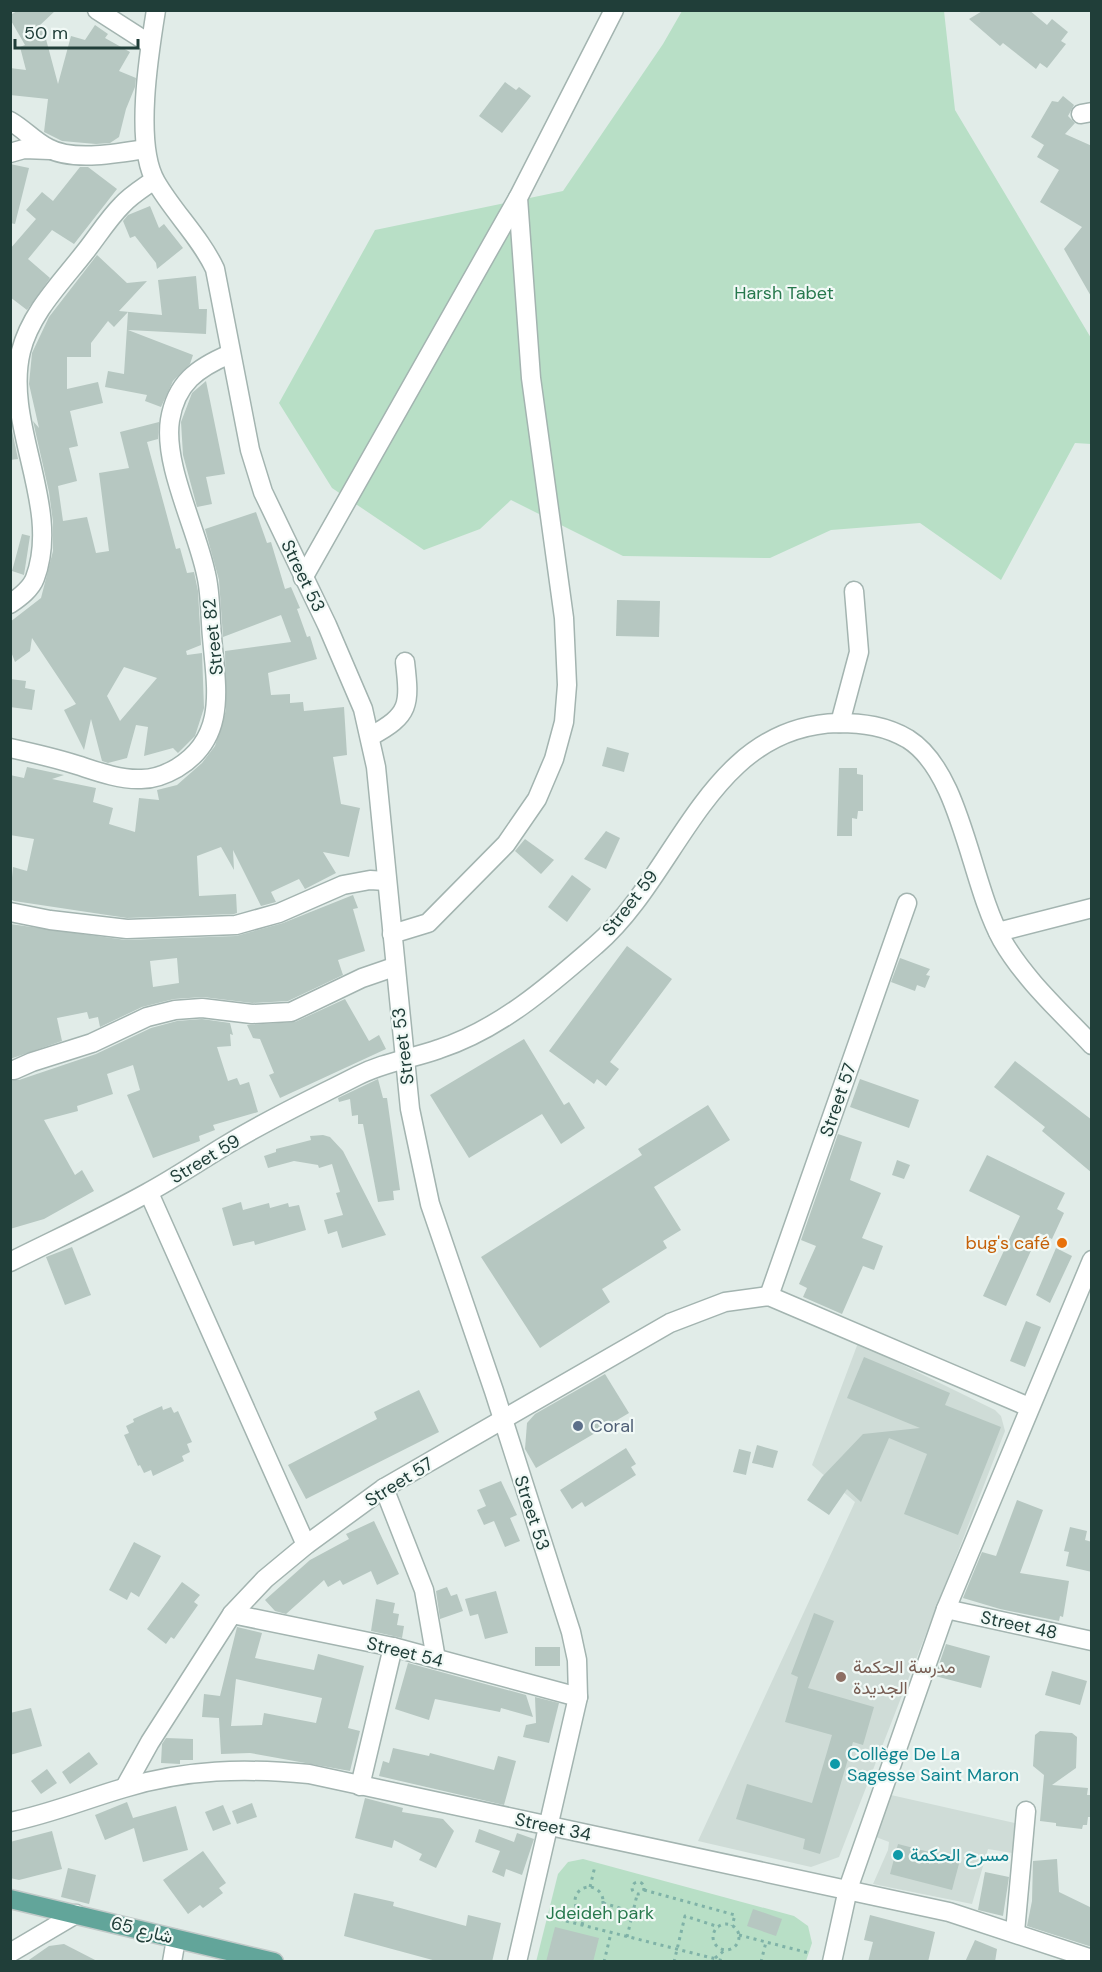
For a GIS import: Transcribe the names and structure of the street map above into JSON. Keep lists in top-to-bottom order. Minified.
{"streets":{"main road":["شارع 65"],"street":["Street 53","Street 82","Street 59","Street 57","Street 48","Street 54","Street 34"]},"crossings":[["Street 53","Street 82"],["Street 53","Street 59"],["Street 53","Street 57"],["Street 53","Street 54"],["Street 53","Street 34"],["Street 57","Street 54"],["Street 57","Street 34"]],"parks":["Harsh Tabet","Jdeideh park"],"places":["bug's café","Coral","مدرسة الحكمة الجديدة","Collège De La Sagesse Saint Maron","مسرح الحكمة"],"scale_bar":"50 m"}
